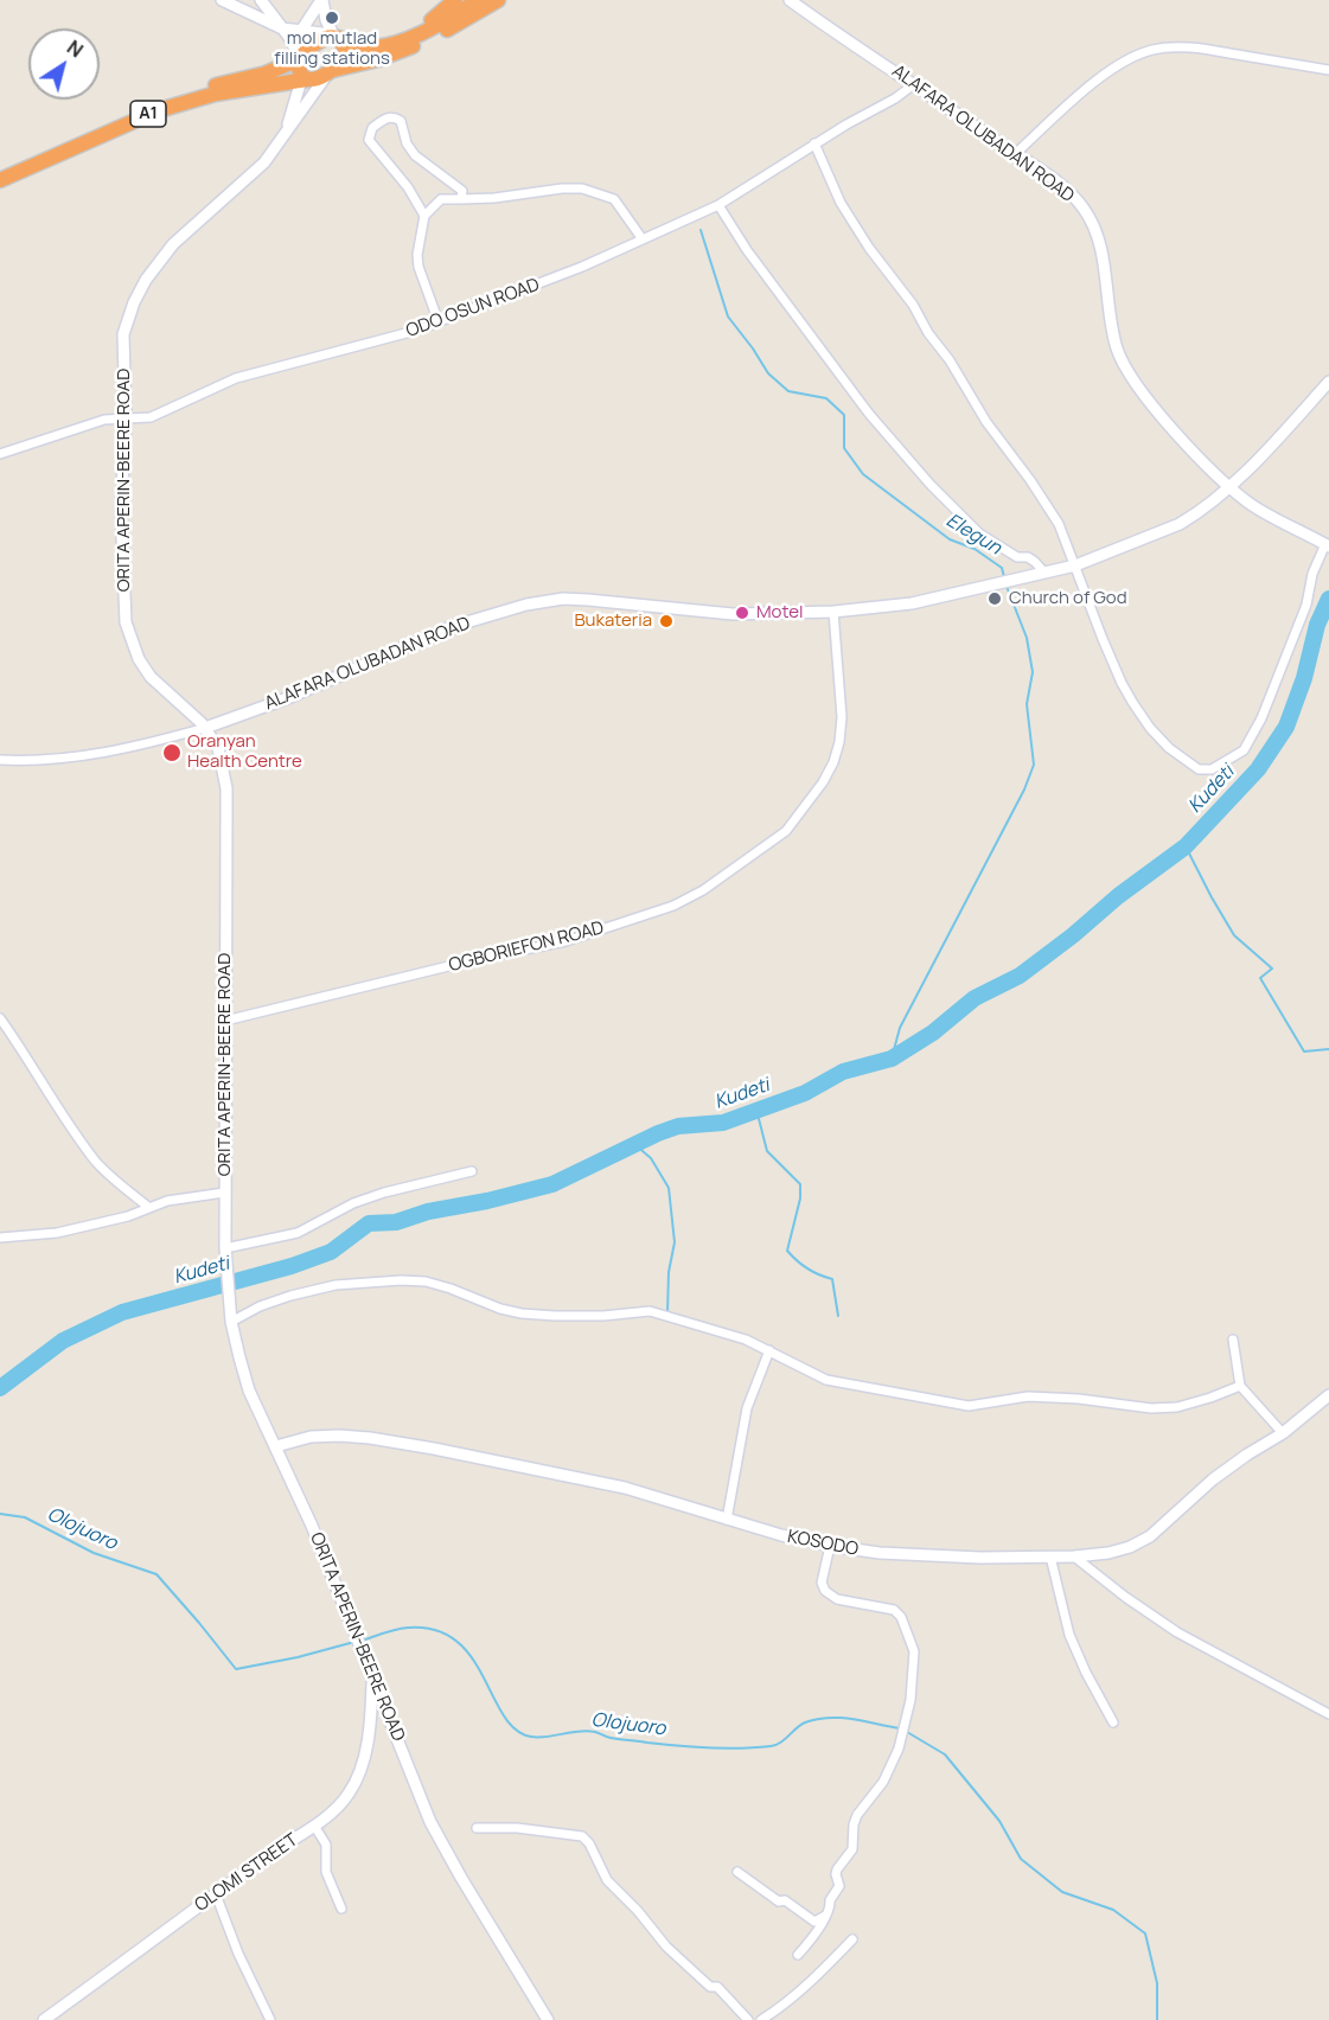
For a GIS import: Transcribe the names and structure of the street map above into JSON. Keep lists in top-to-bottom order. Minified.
{"streets":{"highway":["A1"],"main road":["ALAFARA OLUBADAN ROAD","ORITA APERIN-BEERE ROAD","KOSODO","OLOMI STREET"],"street":["ODO OSUN ROAD","OGBORIEFON ROAD"]},"crossings":[["A1","ORITA APERIN-BEERE ROAD"],["ALAFARA OLUBADAN ROAD","ODO OSUN ROAD"],["ALAFARA OLUBADAN ROAD","ORITA APERIN-BEERE ROAD"],["ALAFARA OLUBADAN ROAD","OGBORIEFON ROAD"],["ODO OSUN ROAD","ORITA APERIN-BEERE ROAD"],["ORITA APERIN-BEERE ROAD","OGBORIEFON ROAD"],["ORITA APERIN-BEERE ROAD","KOSODO"],["ORITA APERIN-BEERE ROAD","OLOMI STREET"]],"water":["Elegun","Kudeti","Olojuoro"],"places":["mol mutlad filling stations","Church of God","Motel","Bukateria","Oranyan Health Centre"],"north":"top right"}
